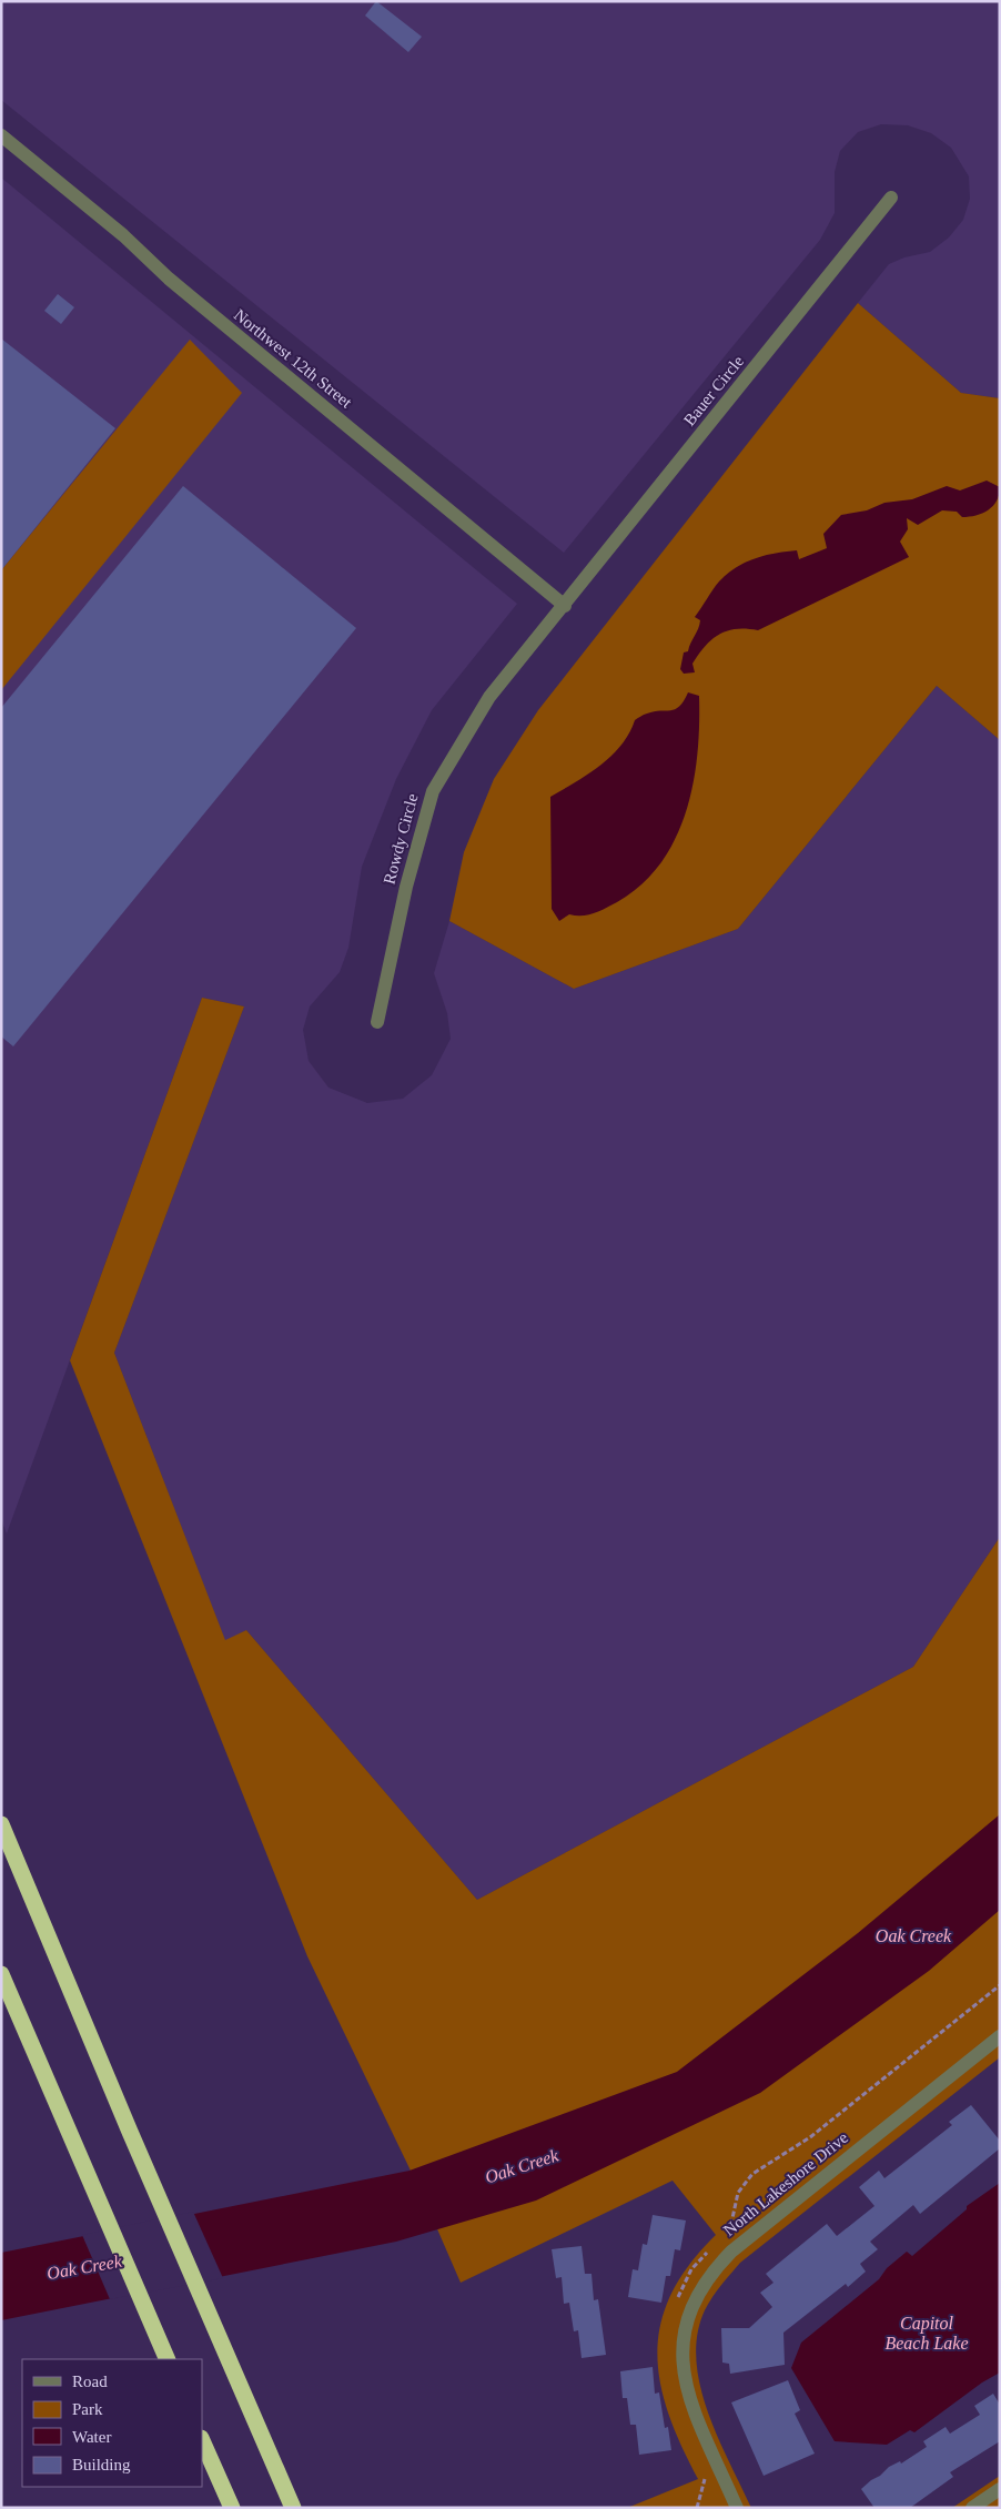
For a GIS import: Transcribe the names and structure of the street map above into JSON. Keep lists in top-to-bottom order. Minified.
{"streets":{"street":["Northwest 12th Street","Bauer Circle","Rowdy Circle","North Lakeshore Drive"]},"crossings":[["Northwest 12th Street","Bauer Circle"],["Northwest 12th Street","Rowdy Circle"],["Bauer Circle","Rowdy Circle"]],"water":["Oak Creek","Capitol Beach Lake"],"legend":["Road","Park","Water","Building"]}
